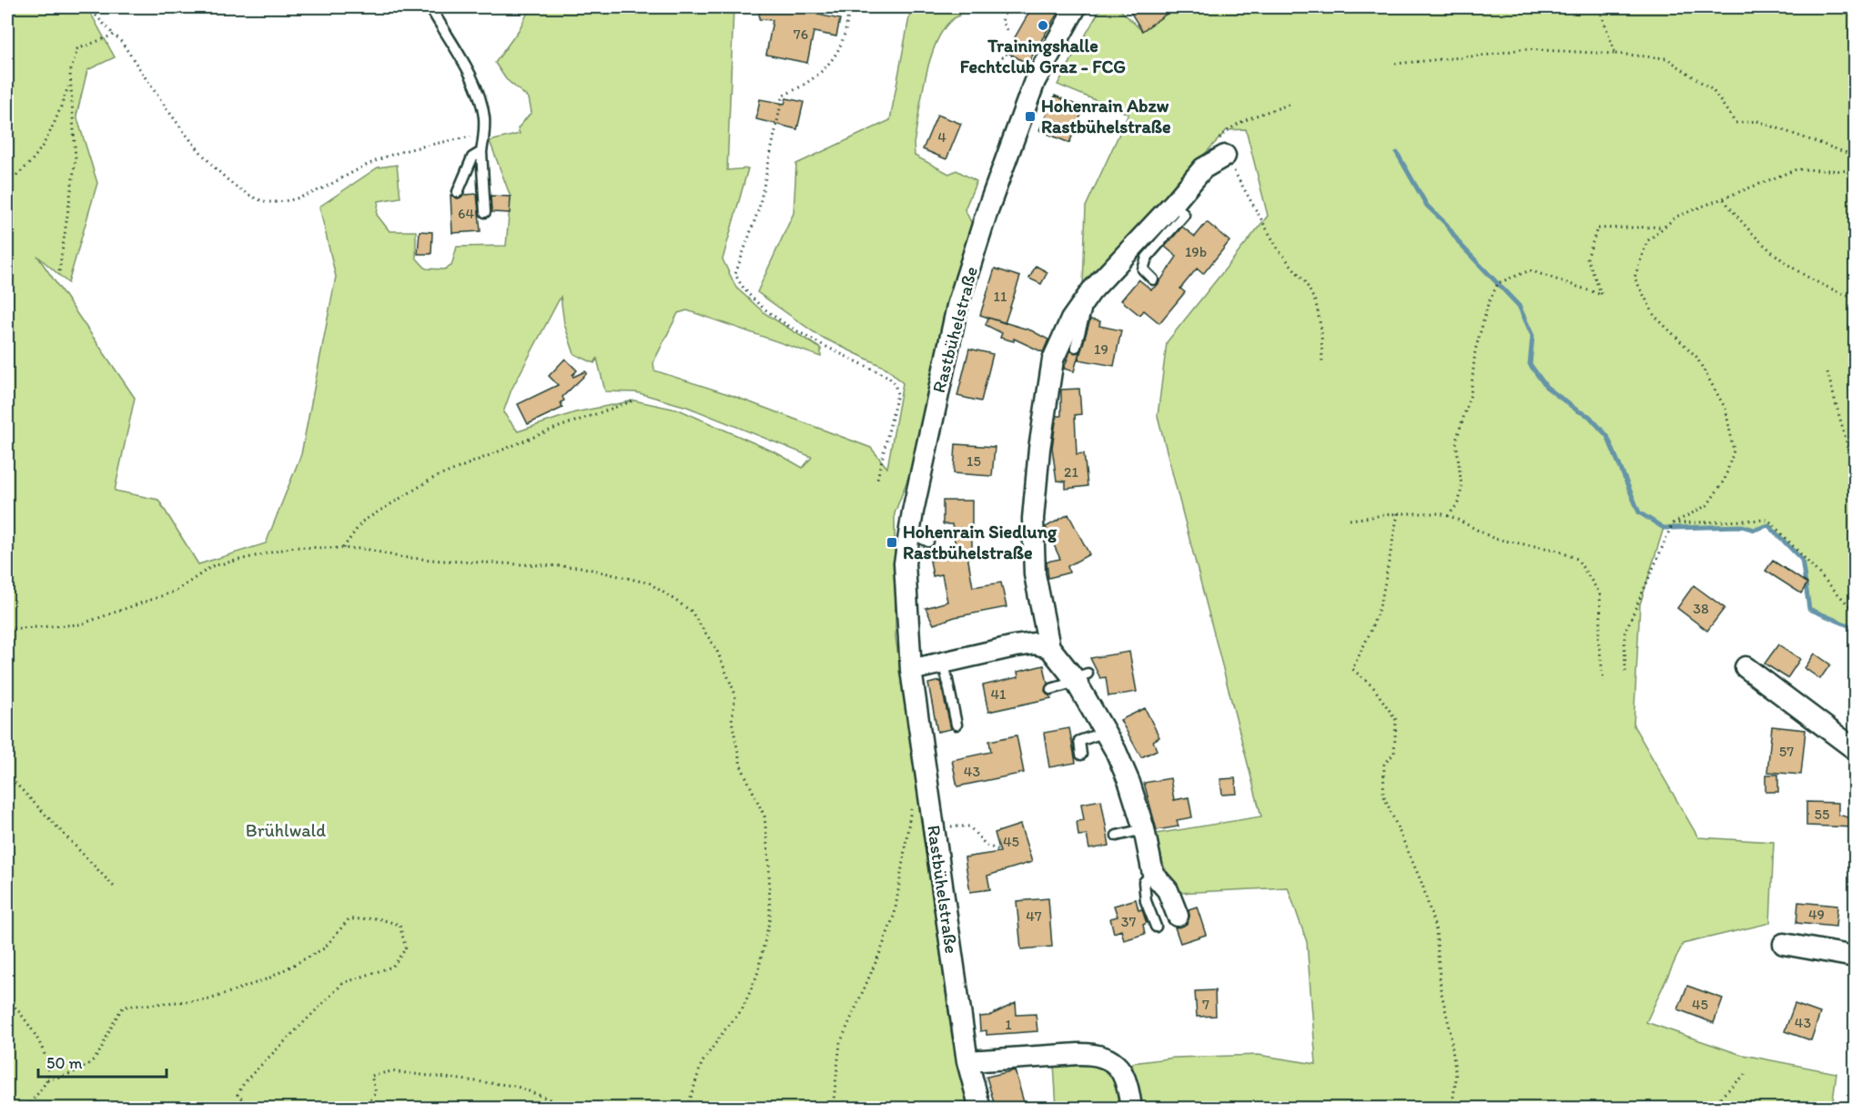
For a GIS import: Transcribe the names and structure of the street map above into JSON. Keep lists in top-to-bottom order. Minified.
{"streets":{"street":["Rastbühelstraße"]},"parks":["Brühlwald"],"places":{"other":["Trainingshalle Fechtclub Graz - FCG"],"transit":["Hohenrain Abzw Rastbühelstraße","Hohenrain Siedlung Rastbühelstraße"]},"house_numbers":["76","4","64","19b","11","19","15","21","38","41","57","43","55","45","49","47","37","7","45","43","1"],"scale_bar":"50 m"}
